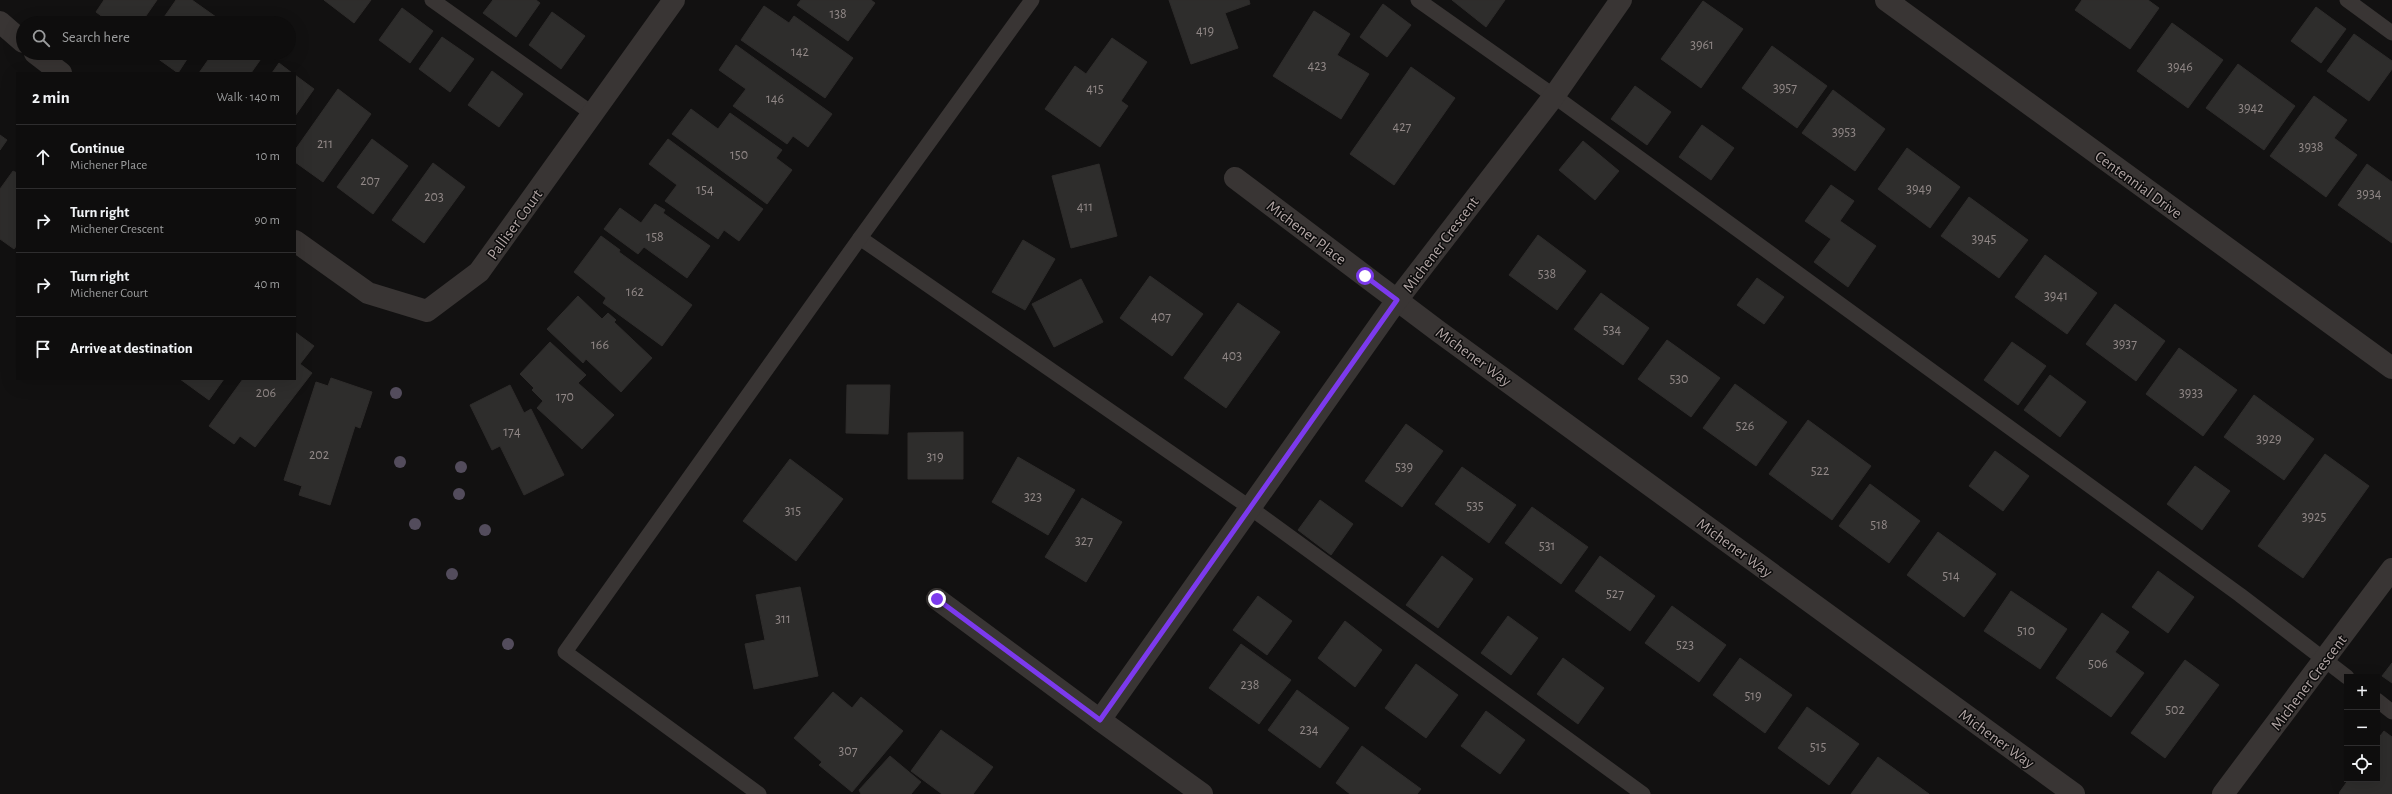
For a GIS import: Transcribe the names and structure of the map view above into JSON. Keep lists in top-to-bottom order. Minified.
{"streets":{"street":["Centennial Drive","Palliser Court","Michener Place","Michener Crescent","Michener Way"]},"crossings":[["Michener Place","Michener Crescent"],["Michener Place","Michener Way"],["Michener Crescent","Michener Way"]],"house_numbers":["138","419","3961","142","423","3946","3957","415","146","3942","427","3953","211","3938","150","207","3949","154","3934","203","411","158","3945","538","162","3941","407","534","3937","166","403","530","206","3933","170","526","174","3929","202","319","539","522","323","535","315","3925","518","327","531","514","527","311","510","523","506","238","519","502","234","515","307"],"page":{"search":"Search here","heading":["2 min","Walk · 140 m"],"list":[["Continue","Michener Place","10 m"],["Turn right","Michener Crescent","90 m"],["Turn right","Michener Court","40 m"],"Arrive at destination"],"map_buttons":["+","−"]}}
